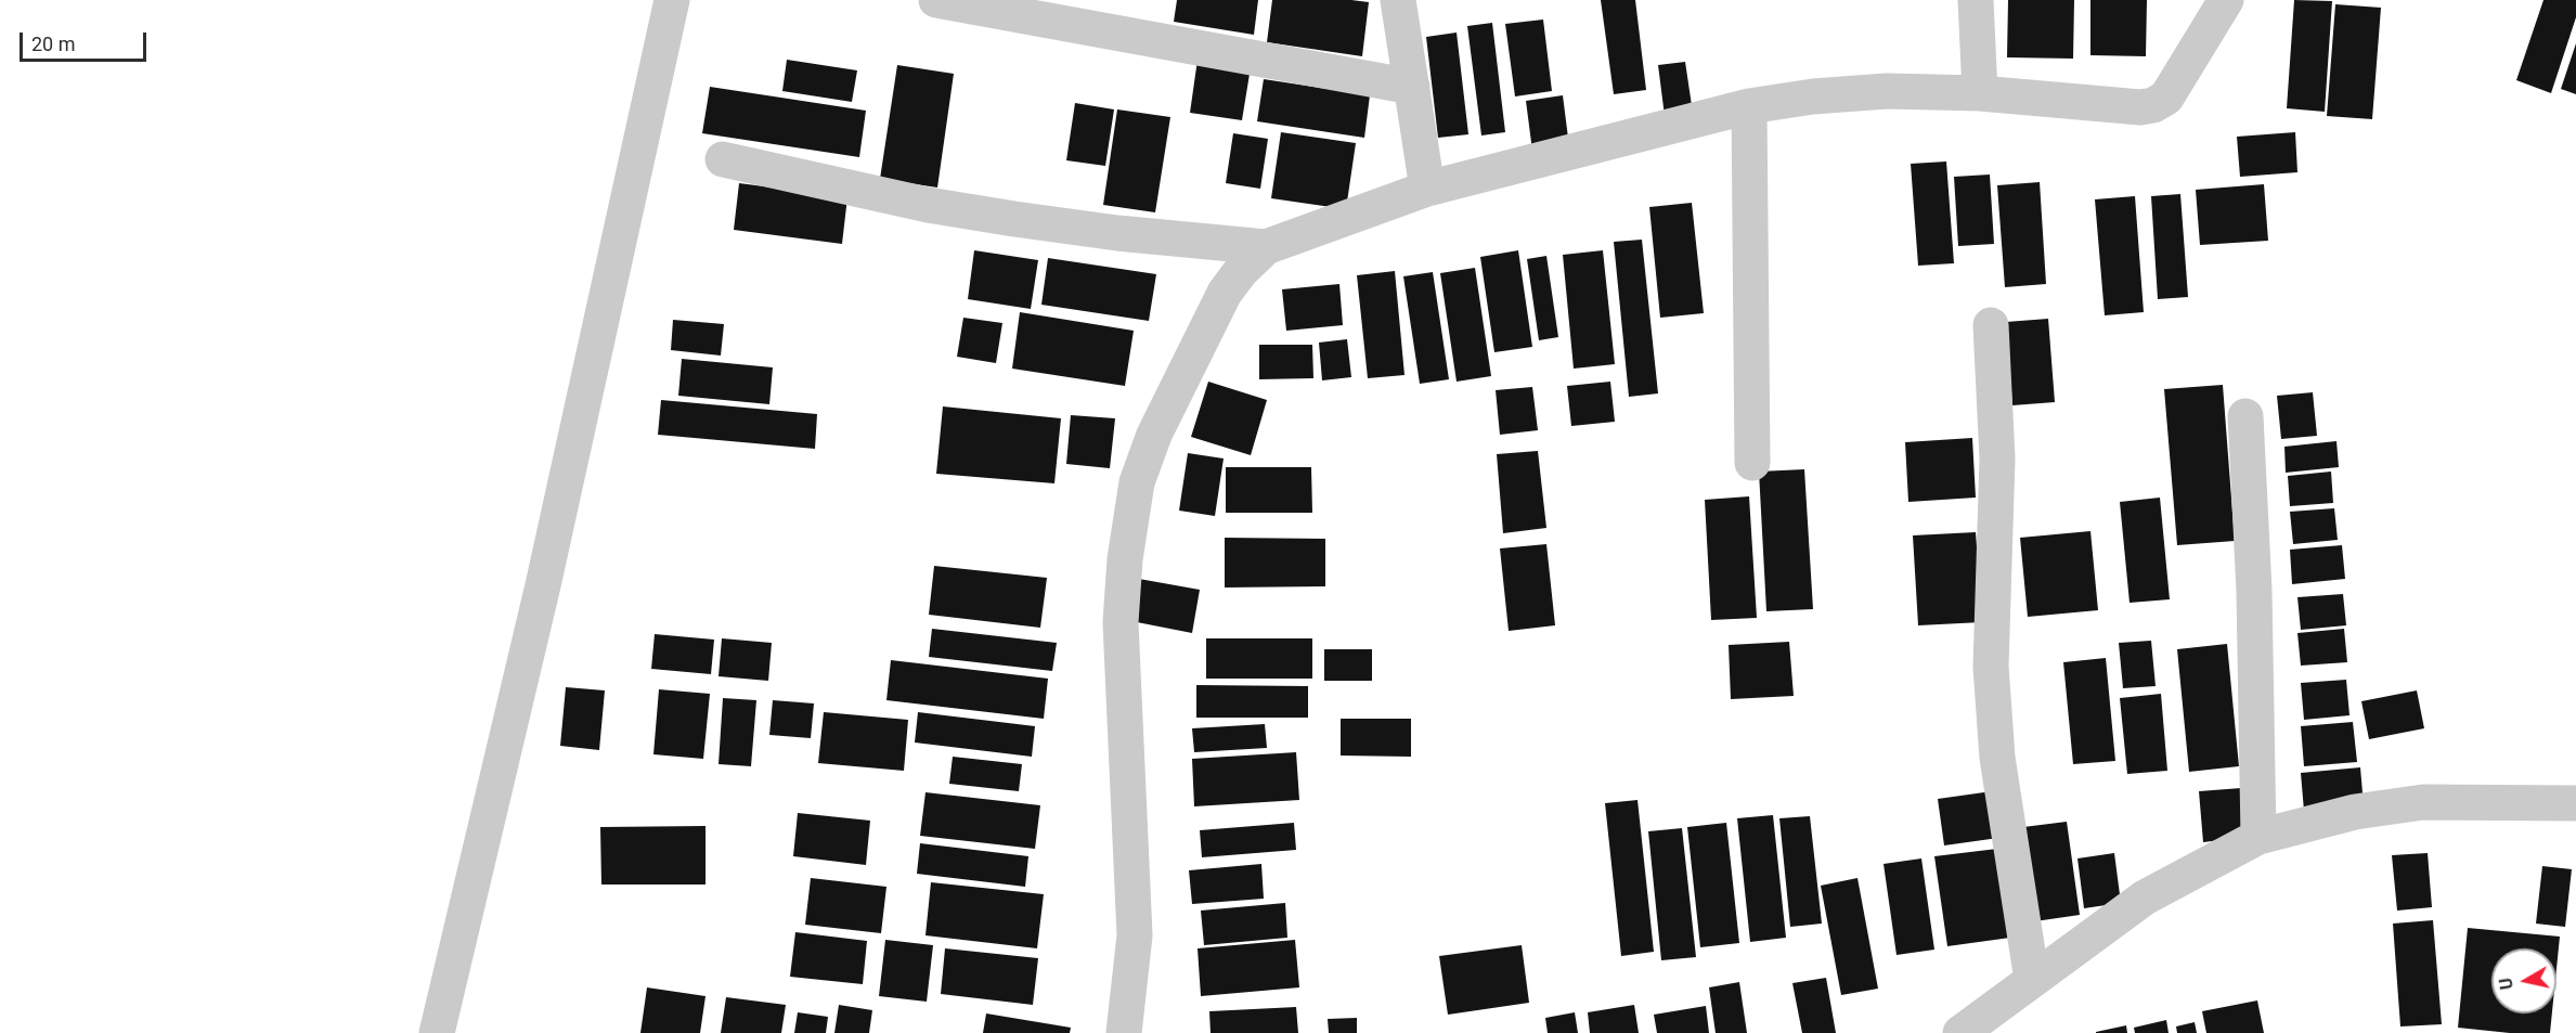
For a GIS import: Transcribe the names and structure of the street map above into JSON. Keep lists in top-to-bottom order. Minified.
{"scale_bar":"20 m","north":"left"}
